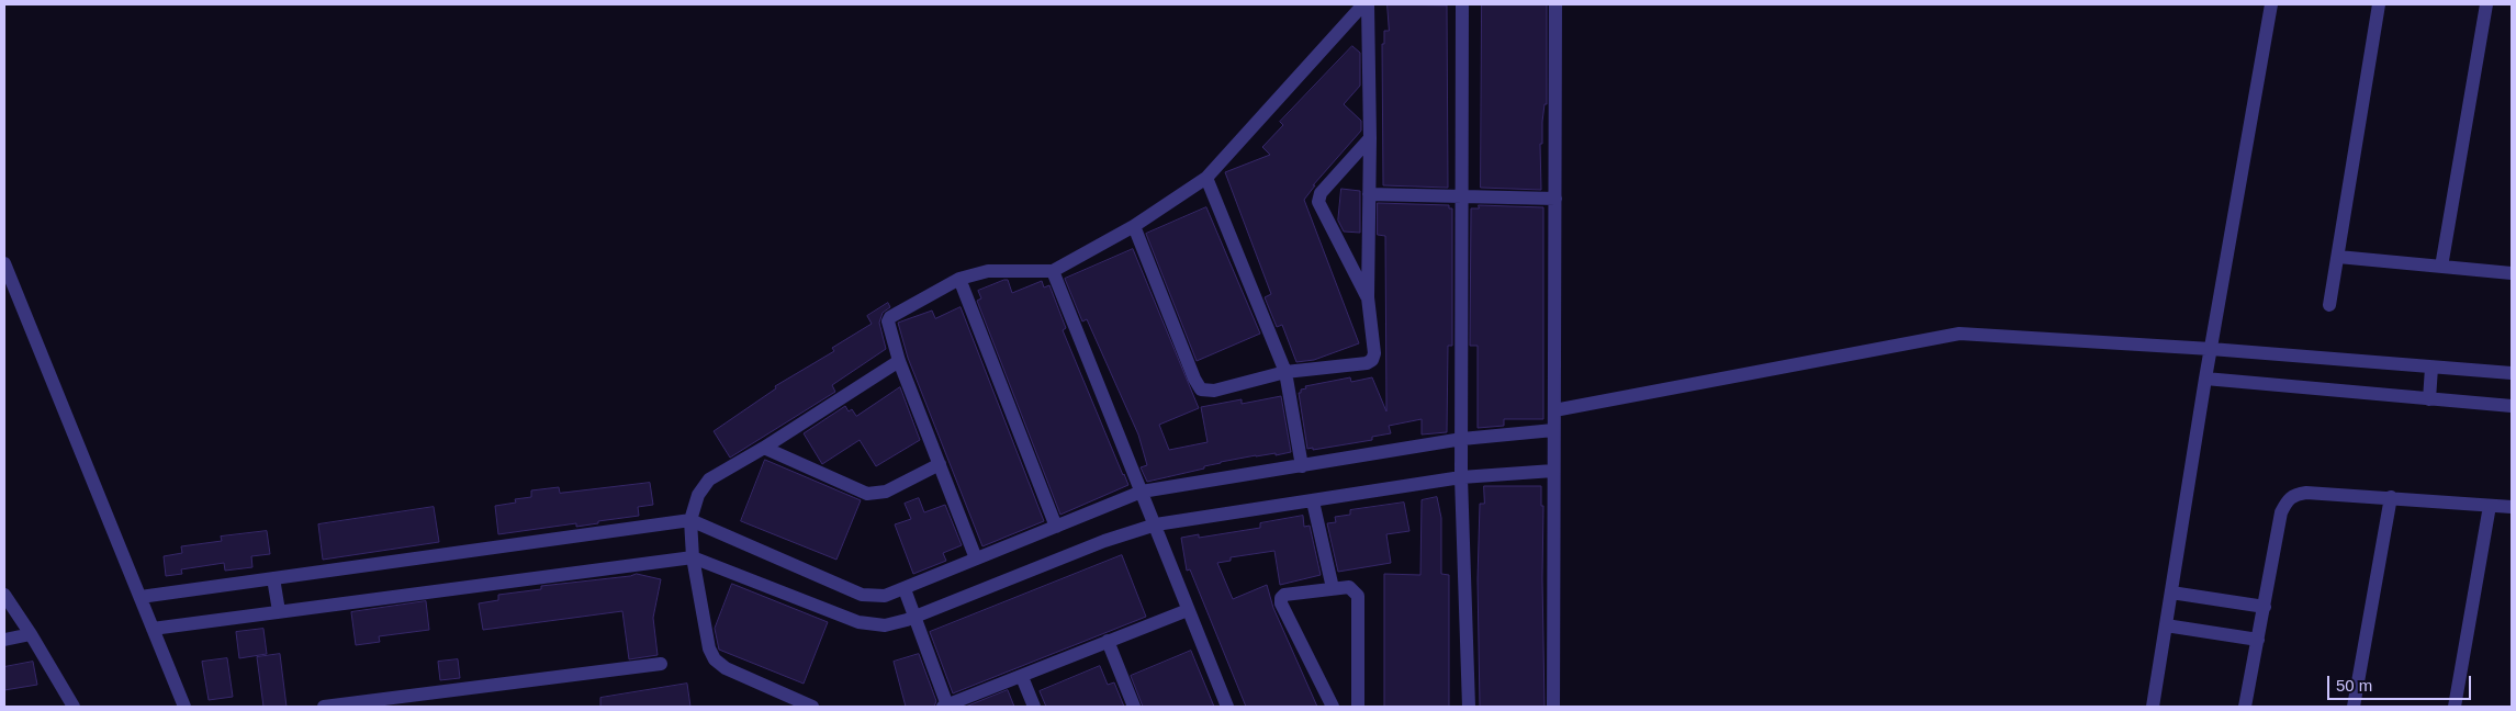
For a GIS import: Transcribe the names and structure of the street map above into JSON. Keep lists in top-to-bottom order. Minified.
{"scale_bar":"50 m"}
